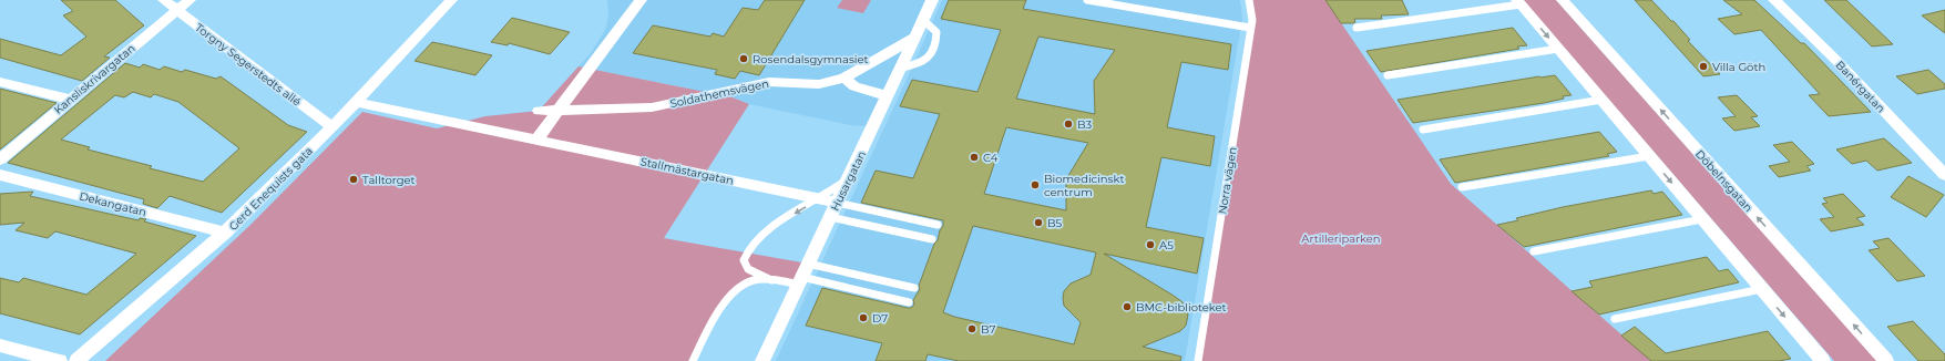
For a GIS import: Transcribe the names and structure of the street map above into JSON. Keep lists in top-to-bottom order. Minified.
{"streets":{"street":["Torgny Segerstedts allé","Kansliskrivargatan","Banérgatan","Soldathemsvägen","Stallmästargatan","Husargatan","Döbelnsgatan","Gerd Enequists gata","Dekangatan"],"lane":["Norra vägen"]},"crossings":[["Torgny Segerstedts allé","Kansliskrivargatan"],["Torgny Segerstedts allé","Gerd Enequists gata"],["Soldathemsvägen","Husargatan"],["Stallmästargatan","Husargatan"],["Stallmästargatan","Gerd Enequists gata"],["Gerd Enequists gata","Dekangatan"]],"parks":["Artilleriparken"],"places":["Rosendalsgymnasiet","Villa Göth","B3","C4","Talltorget","Biomedicinskt centrum","B5","A5","BMC-biblioteket","D7","B7"]}
